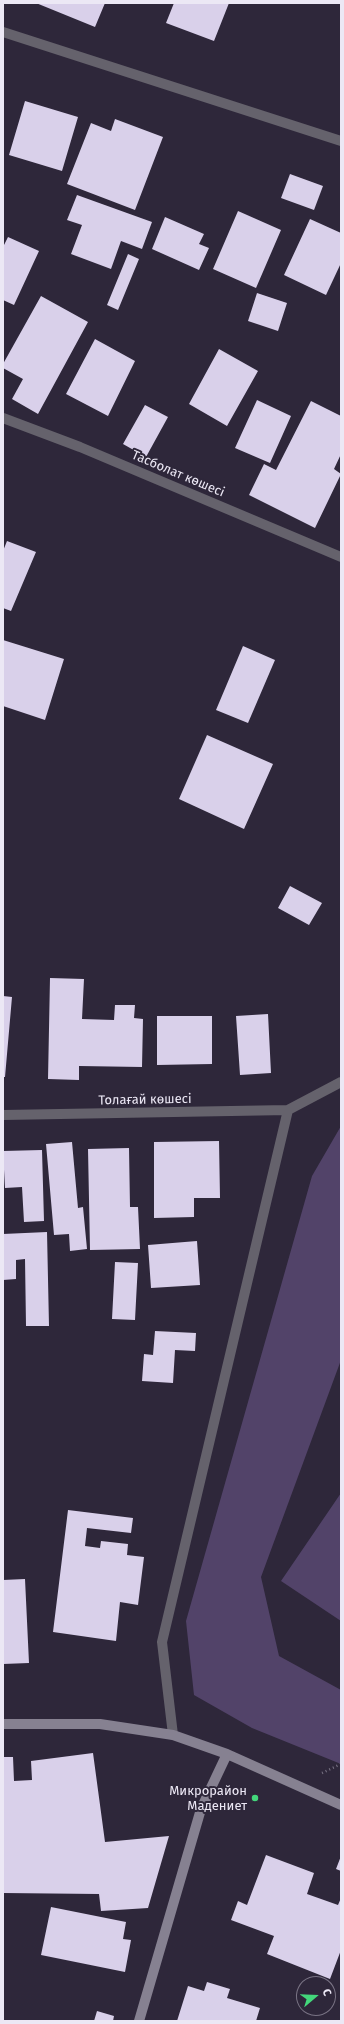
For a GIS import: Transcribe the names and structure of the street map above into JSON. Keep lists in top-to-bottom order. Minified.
{"streets":{"street":["Тасболат көшесі","Толағай көшесі"]},"places":["Микрорайон Мадениет"],"north":"right"}
